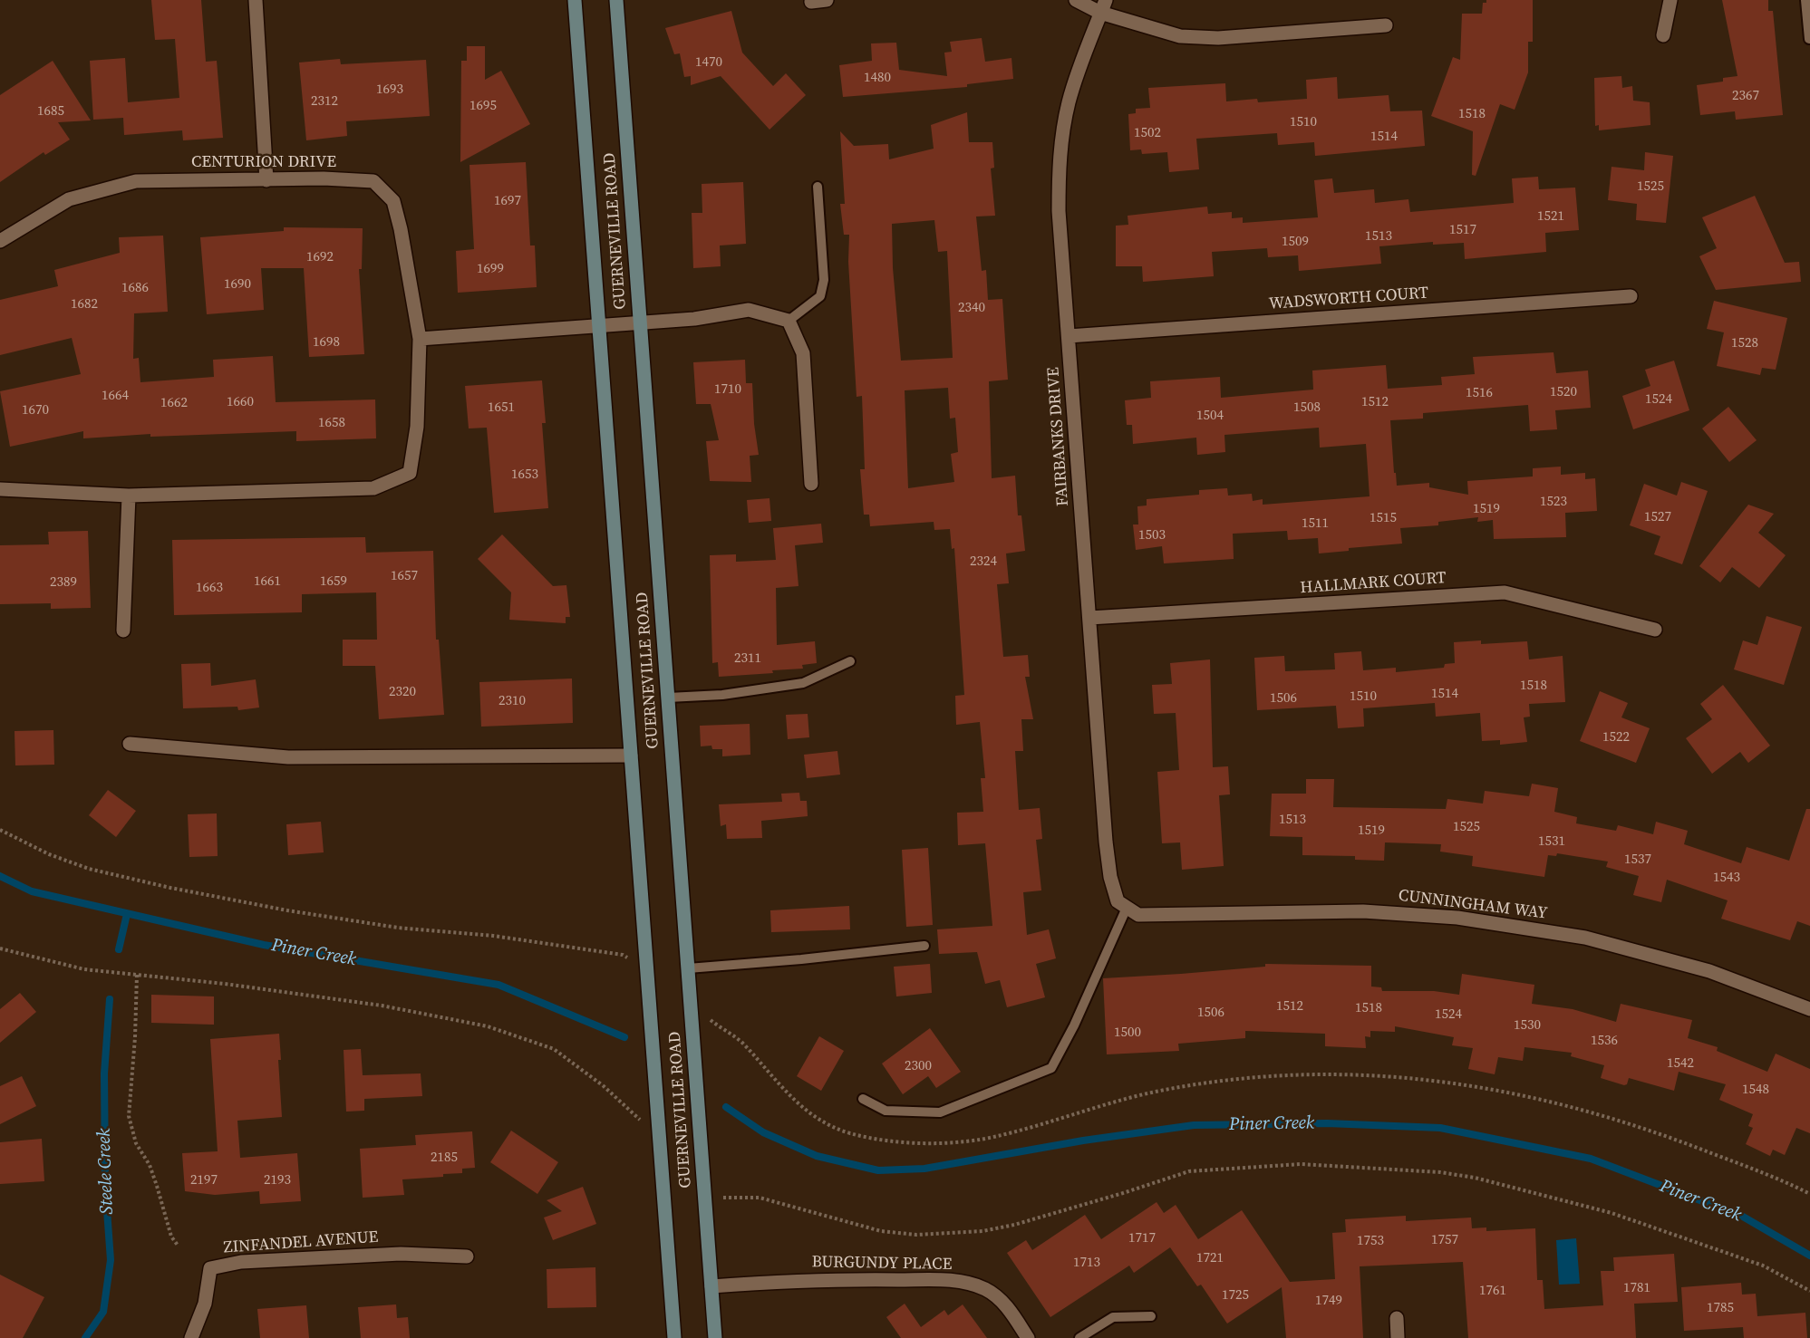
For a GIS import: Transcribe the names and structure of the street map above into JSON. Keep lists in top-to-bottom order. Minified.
{"streets":{"main road":["GUERNEVILLE ROAD"],"street":["CENTURION DRIVE","WADSWORTH COURT","FAIRBANKS DRIVE","HALLMARK COURT","CUNNINGHAM WAY","ZINFANDEL AVENUE","BURGUNDY PLACE"]},"crossings":[["GUERNEVILLE ROAD","BURGUNDY PLACE"],["WADSWORTH COURT","FAIRBANKS DRIVE"],["FAIRBANKS DRIVE","HALLMARK COURT"],["FAIRBANKS DRIVE","CUNNINGHAM WAY"]],"water":["Piner Creek","Steele Creek"],"house_numbers":["1470","1480","1693","2367","2312","1695","1685","1518","1510","1502","1514","1525","1697","1521","1517","1513","1509","1692","1699","1690","1686","1682","2340","1698","1528","1710","1520","1516","1664","1524","1660","1512","1662","1651","1508","1670","1504","1658","1653","1523","1519","1527","1515","1511","1503","2324","1657","1661","1659","2389","1663","2311","1518","2320","1514","1510","1506","2310","1522","1513","1525","1519","1531","1537","1543","1512","1518","1506","1524","1530","1500","1536","1542","2300","1548","2185","2197","2193","1717","1757","1753","1721","1713","1781","1761","1725","1749","1785"]}
